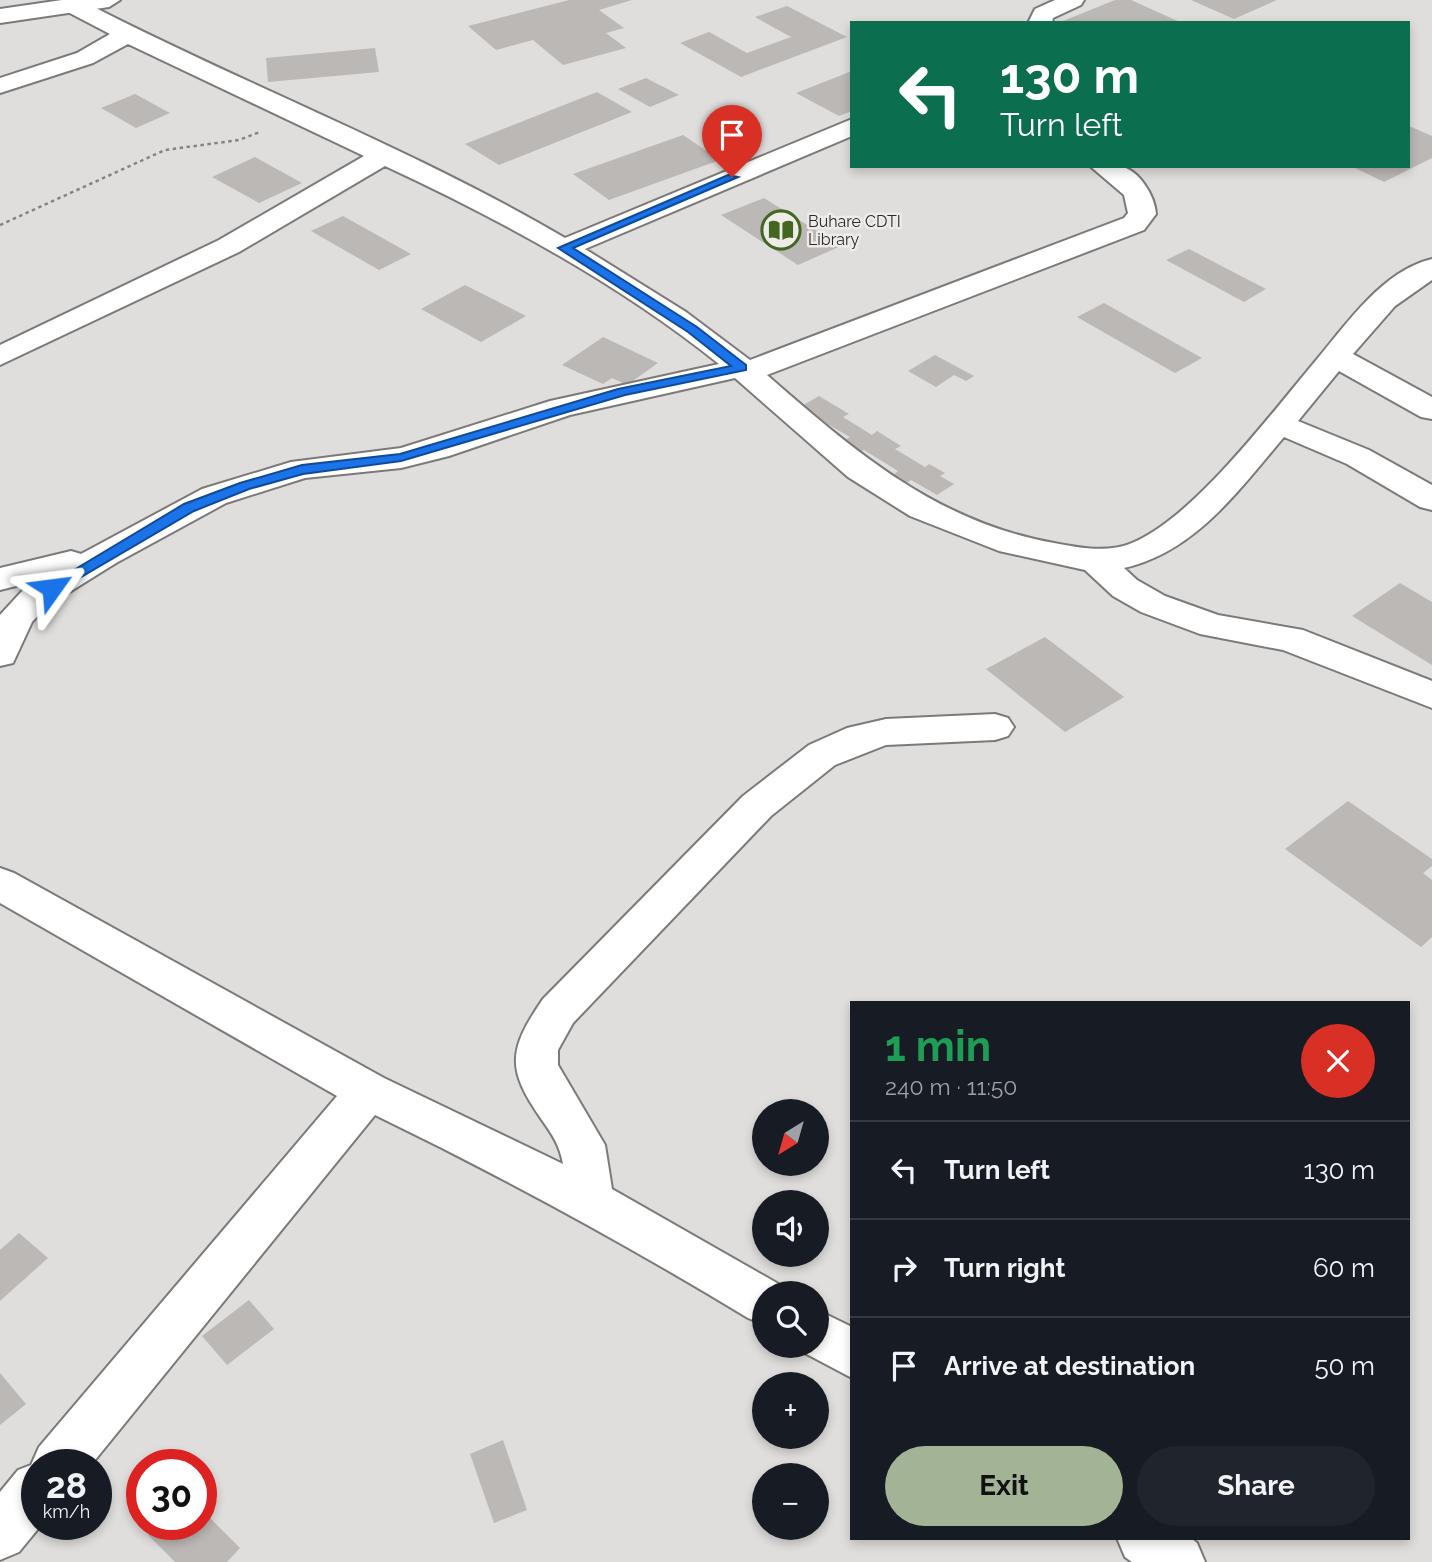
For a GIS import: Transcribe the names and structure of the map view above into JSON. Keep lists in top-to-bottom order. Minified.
{"places":{"library":["Buhare CDTI Library"]},"north":"bottom left","page":{"turn":["130 m","Turn left"],"heading":["1 min","240 m · 11:50"],"map_buttons":["+","−"],"list":[{"name":"Turn left","value":"130 m"},{"name":"Turn right","value":"60 m"},{"name":"Arrive at destination","value":"50 m"}],"buttons":["Exit","Share"],"speed":"28 km/h","limit":"30"}}
